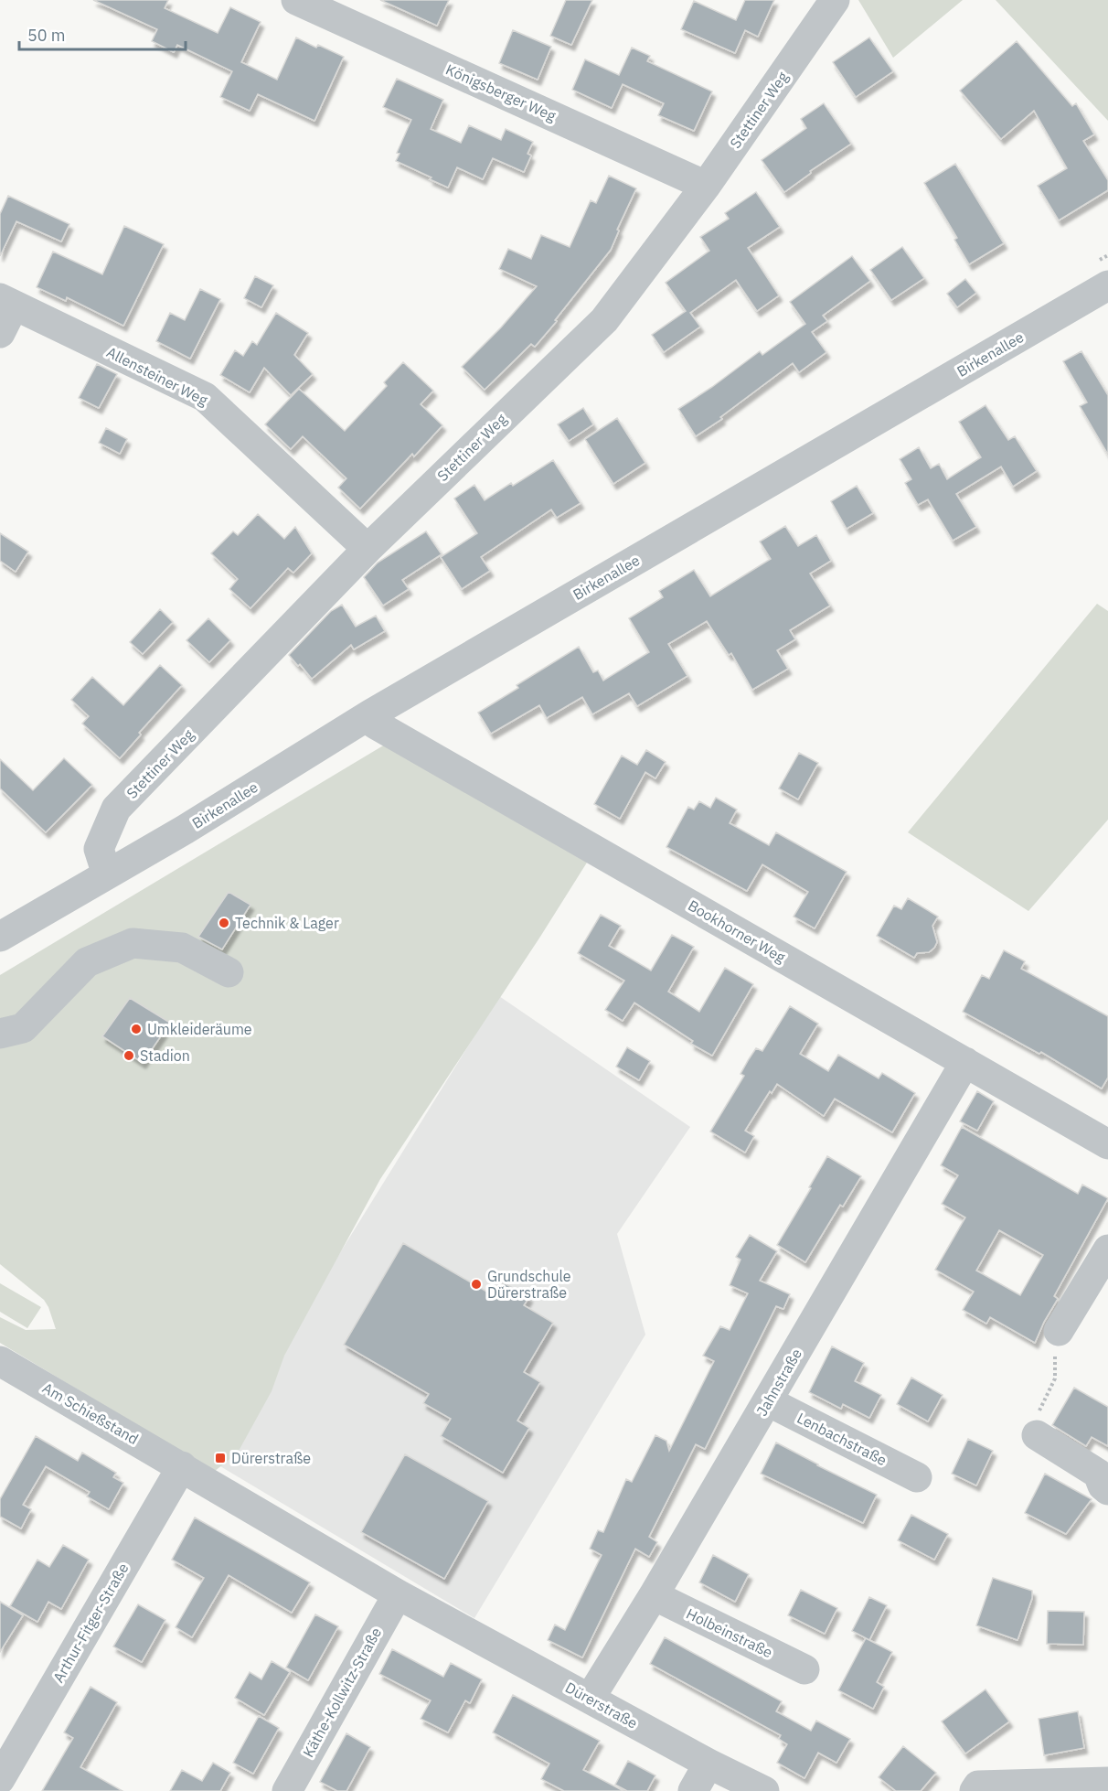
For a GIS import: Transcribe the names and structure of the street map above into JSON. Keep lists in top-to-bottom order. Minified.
{"streets":{"street":["Königsberger Weg","Stettiner Weg","Birkenallee","Allensteiner Weg","Bookhorner Weg","Jahnstraße","Am Schießstand","Lenbachstraße","Arthur-Fitger-Straße","Holbeinstraße","Käthe-Kollwitz-Straße","Dürerstraße"]},"crossings":[["Königsberger Weg","Stettiner Weg"],["Stettiner Weg","Birkenallee"],["Stettiner Weg","Allensteiner Weg"],["Birkenallee","Bookhorner Weg"],["Bookhorner Weg","Jahnstraße"],["Jahnstraße","Lenbachstraße"],["Jahnstraße","Holbeinstraße"],["Jahnstraße","Dürerstraße"],["Am Schießstand","Arthur-Fitger-Straße"],["Am Schießstand","Dürerstraße"],["Arthur-Fitger-Straße","Dürerstraße"],["Käthe-Kollwitz-Straße","Dürerstraße"]],"places":{"other":["Technik & Lager","Umkleideräume","Stadion","Grundschule Dürerstraße"],"transit":["Dürerstraße"]},"scale_bar":"50 m"}
